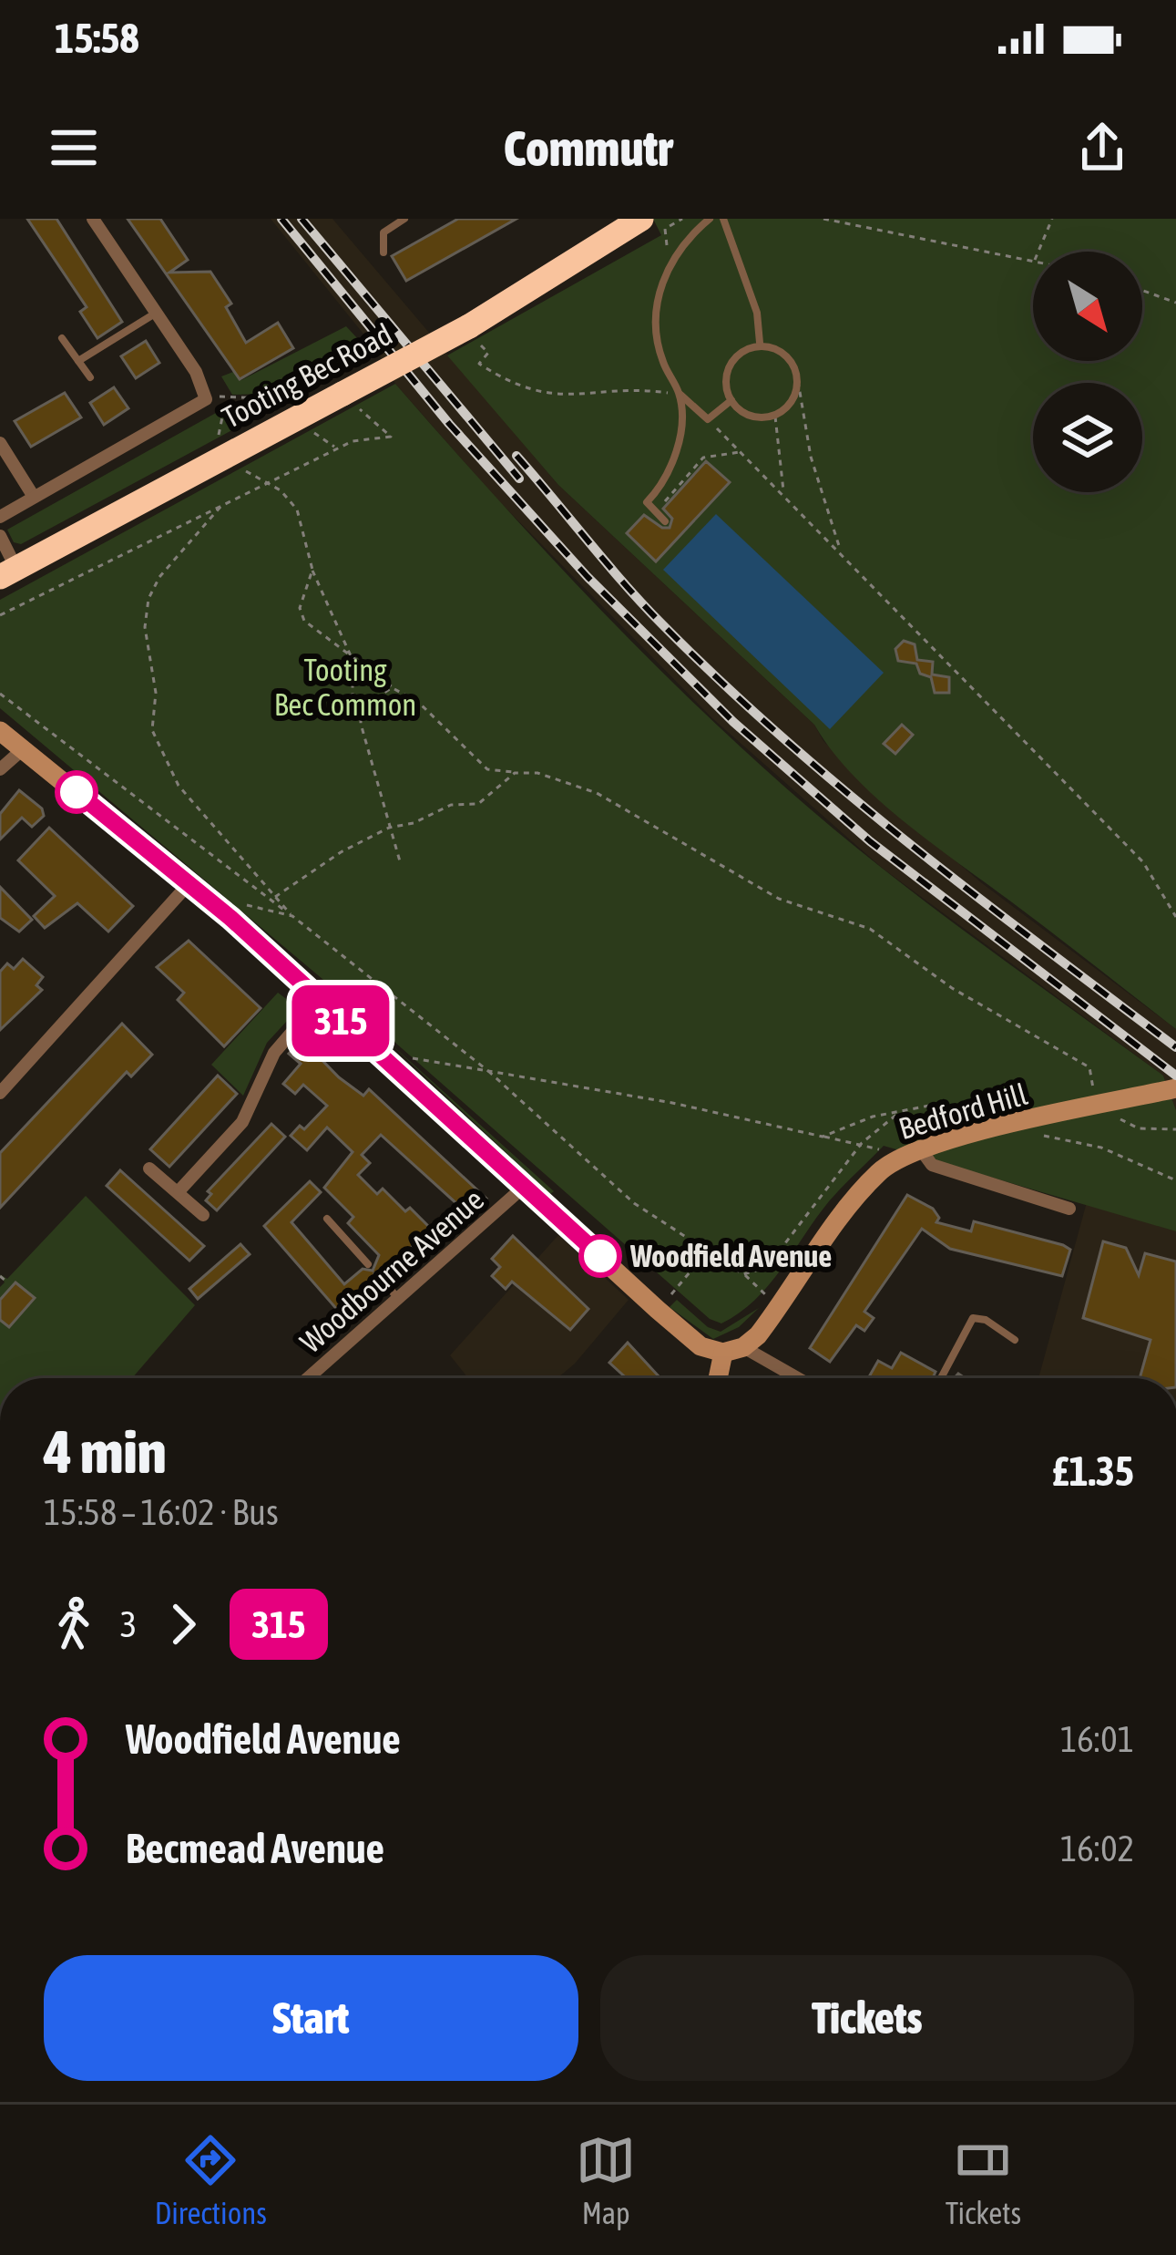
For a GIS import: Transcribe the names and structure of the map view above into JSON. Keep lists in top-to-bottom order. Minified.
{"streets":{"highway":["Tooting Bec Road"],"main road":["Bedford Hill"],"street":["Woodbourne Avenue"]},"parks":["Tooting Bec Common"],"places":["Woodfield Avenue"],"lines":["bus line 315"],"north":"bottom right","page":{"status":"15:58","header":"Commutr","on_map":"315","heading":["4 min","15:58 – 16:02 · Bus","£1.35"],"legs":["3","315"],"list":[{"name":"Woodfield Avenue","value":"16:01"},{"name":"Becmead Avenue","value":"16:02"}],"buttons":["Start","Tickets"],"tabs":["Directions","Map","Tickets"]}}
